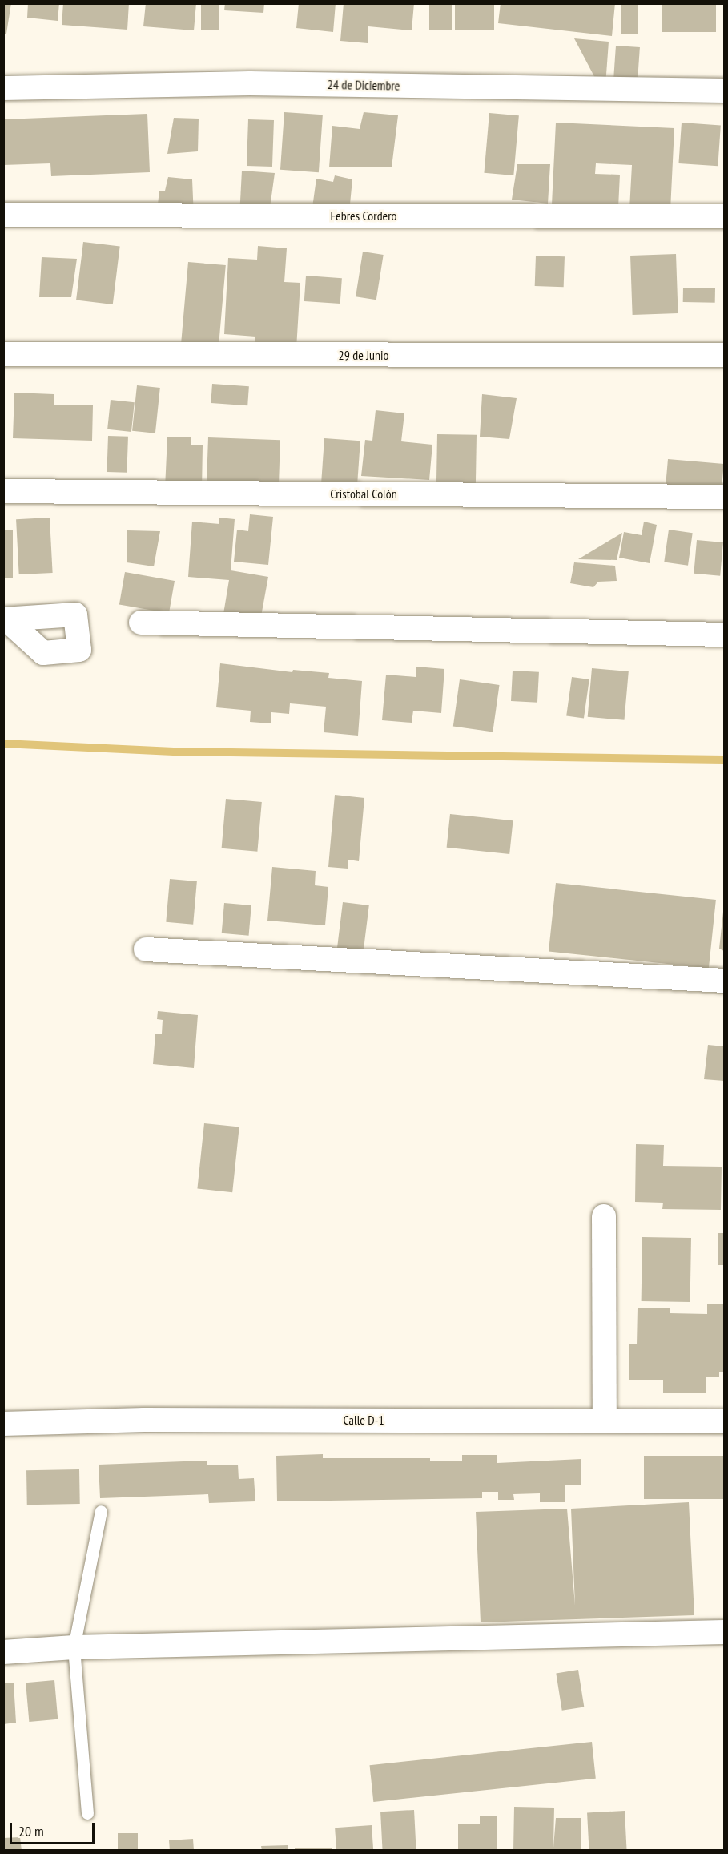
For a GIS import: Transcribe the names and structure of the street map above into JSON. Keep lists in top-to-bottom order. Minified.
{"streets":{"street":["24 de Diciembre","Febres Cordero","29 de Junio","Cristobal Colón","Calle D-1"]},"scale_bar":"20 m"}
